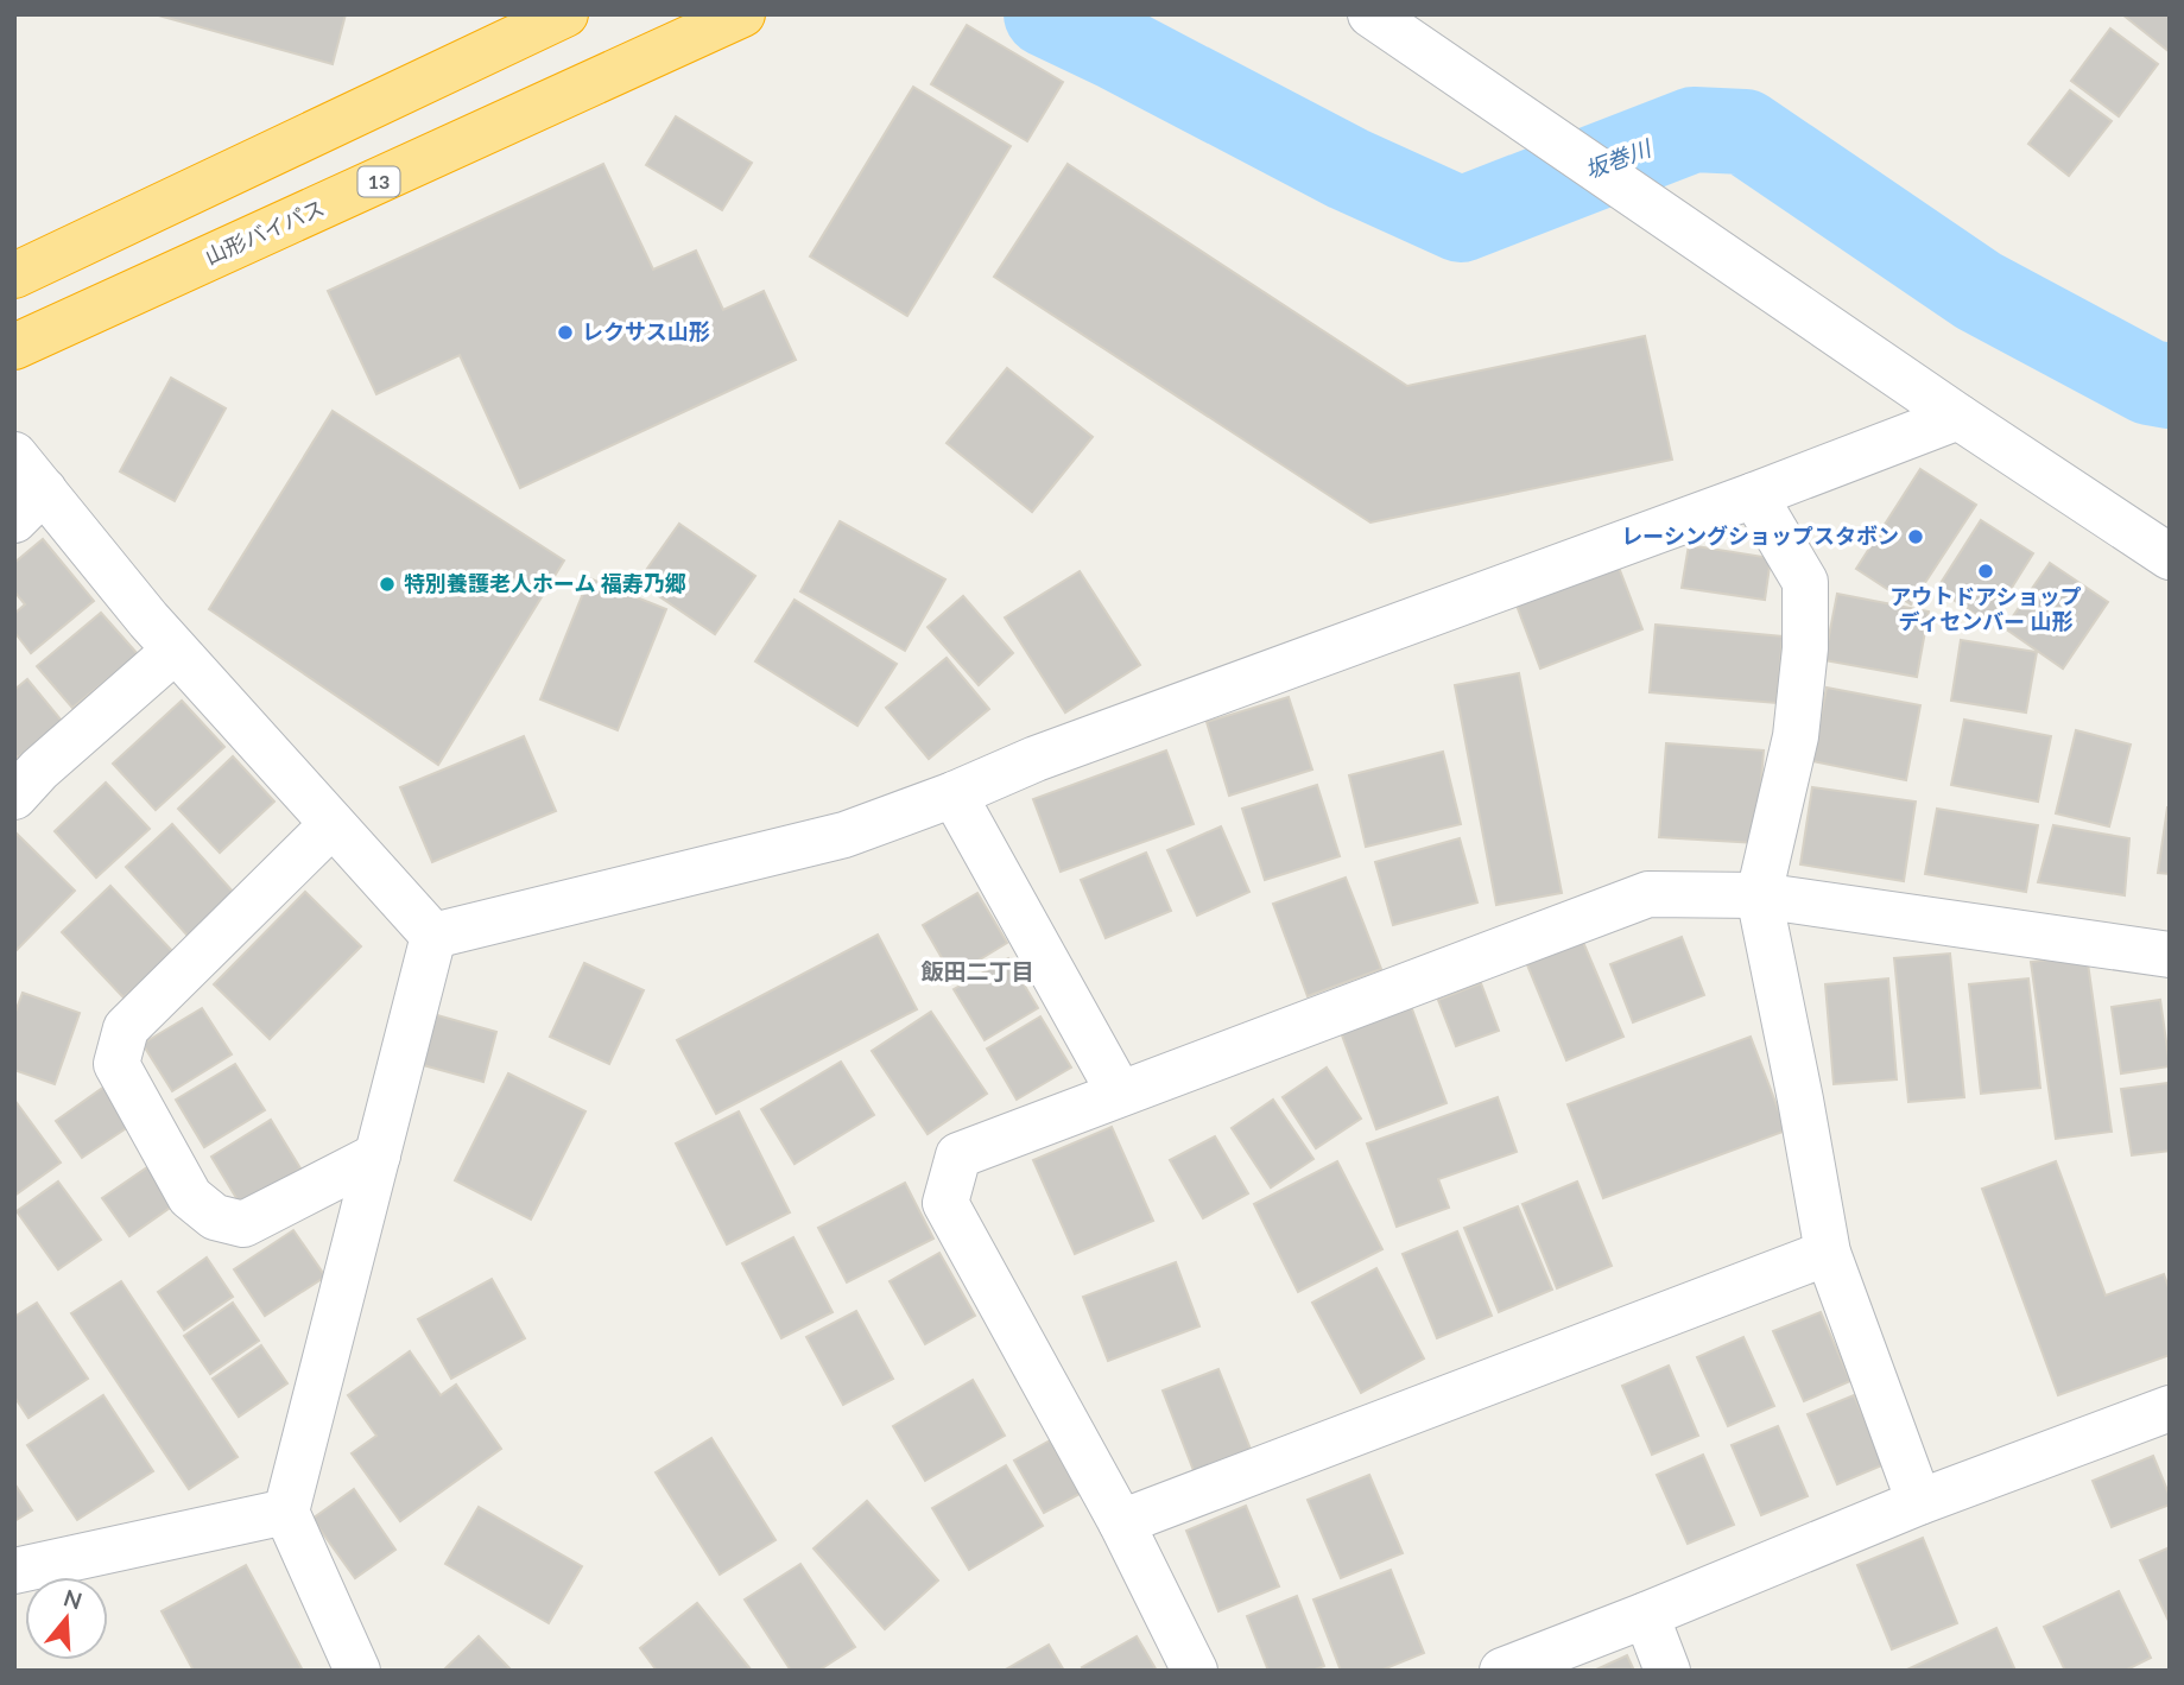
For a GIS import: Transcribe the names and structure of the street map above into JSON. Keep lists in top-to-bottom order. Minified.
{"streets":{"highway":["13","山形バイパス"]},"districts":["飯田二丁目"],"water":["坂巻川"],"places":["レクサス山形","レーシングショップスタボン","アウトドアショップ ディセンバー 山形","特別養護老人ホーム 福寿乃郷"],"north":"top"}
